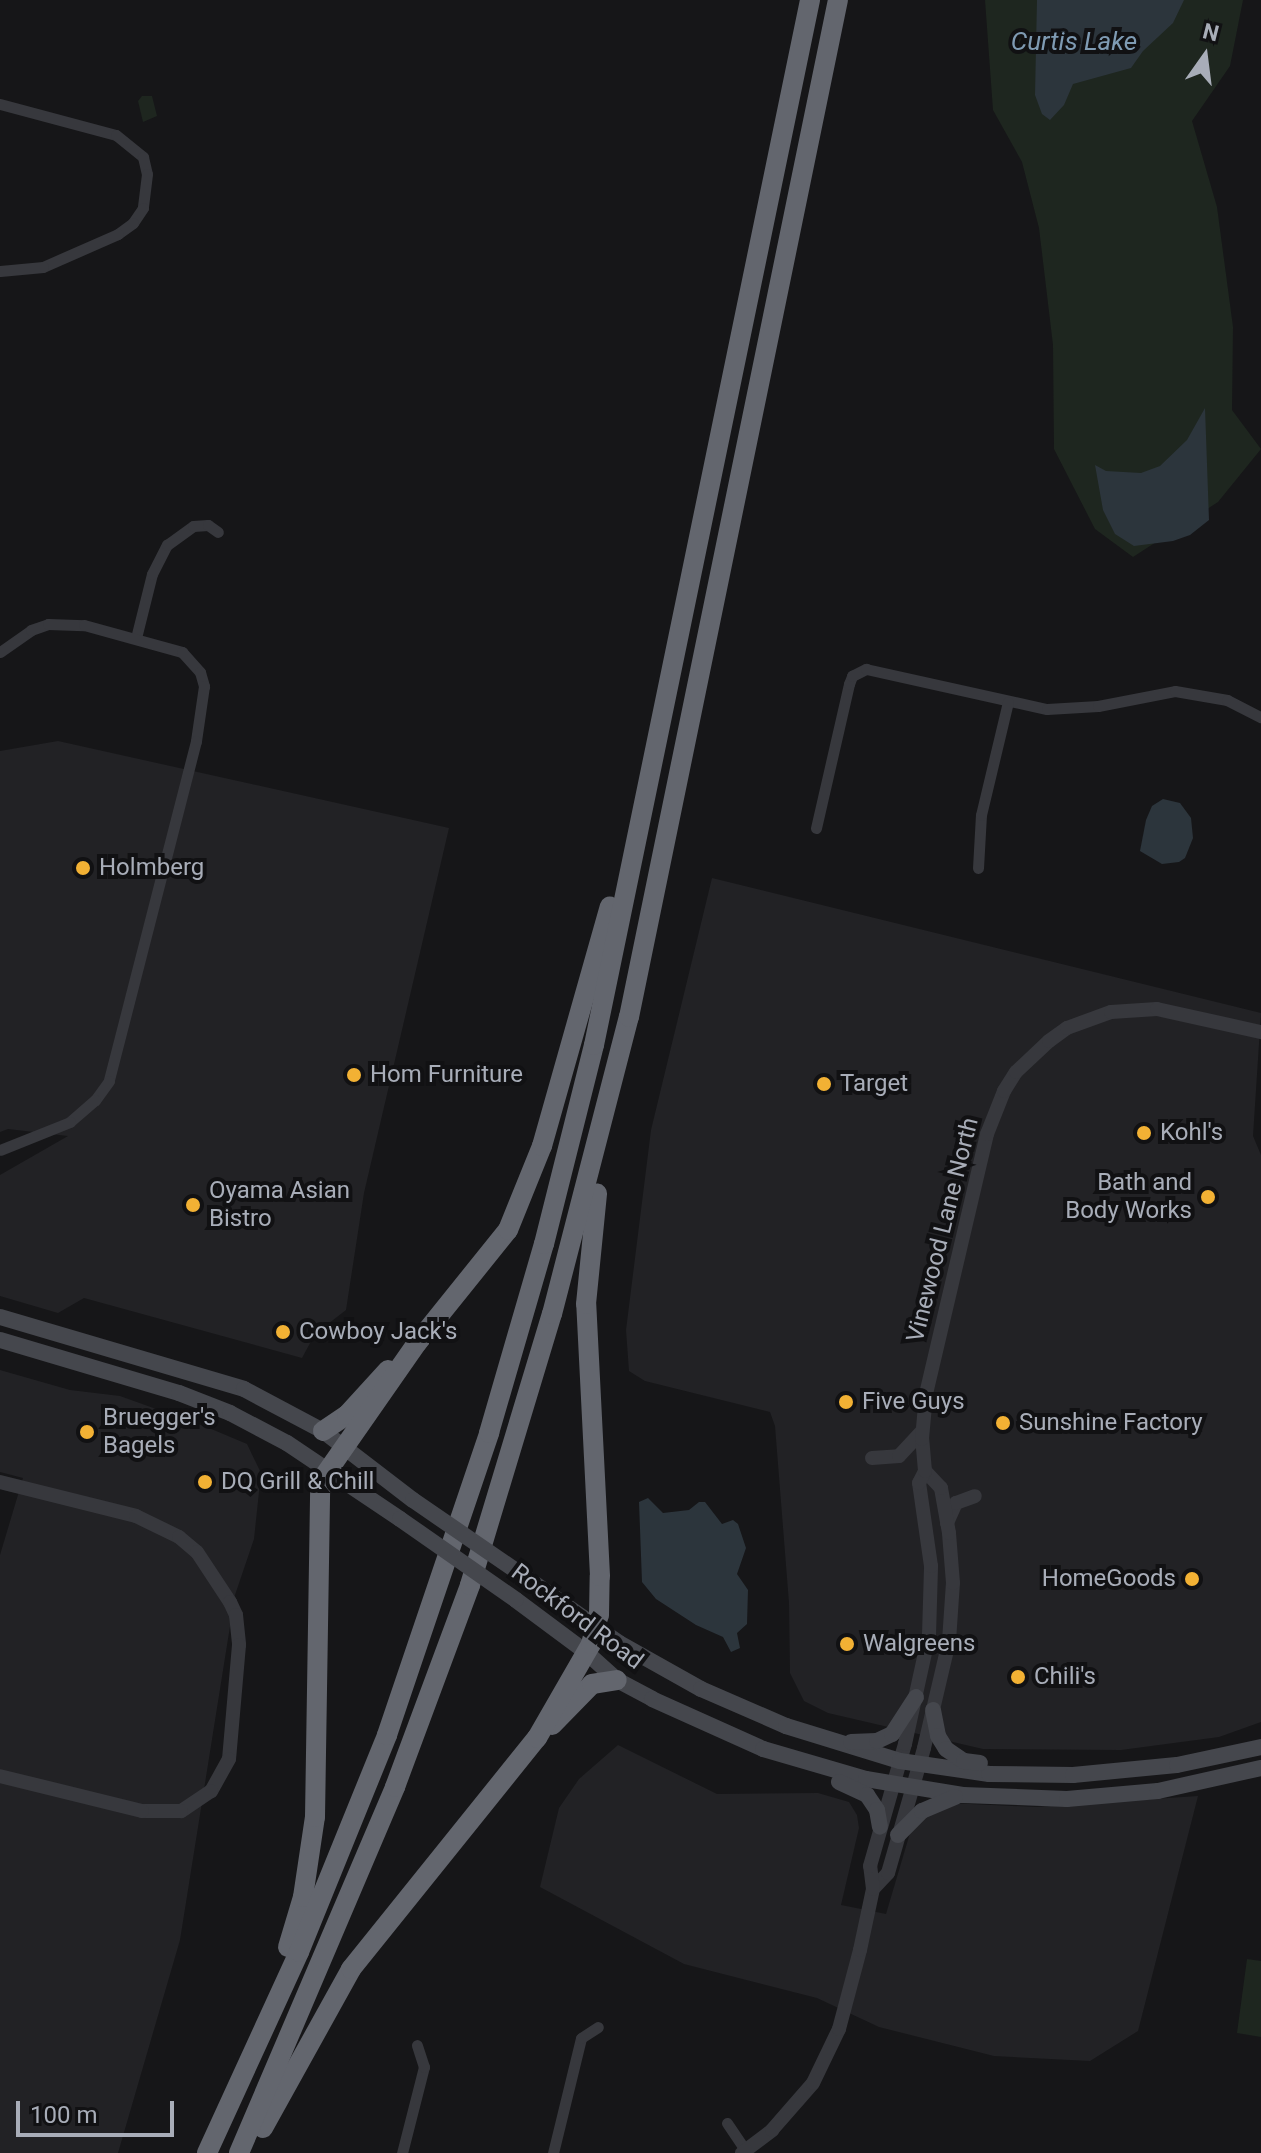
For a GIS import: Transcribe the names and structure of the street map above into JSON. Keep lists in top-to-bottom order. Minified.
{"streets":{"main road":["Rockford Road"],"street":["Vinewood Lane North"]},"crossings":[["Vinewood Lane North","Rockford Road"]],"water":["Curtis Lake"],"places":["Holmberg","Hom Furniture","Target","Kohl's","Bath and Body Works","Oyama Asian Bistro","Cowboy Jack's","Five Guys","Sunshine Factory","Bruegger's Bagels","DQ Grill & Chill","HomeGoods","Walgreens","Chili's"],"scale_bar":"100 m","north":"top"}
